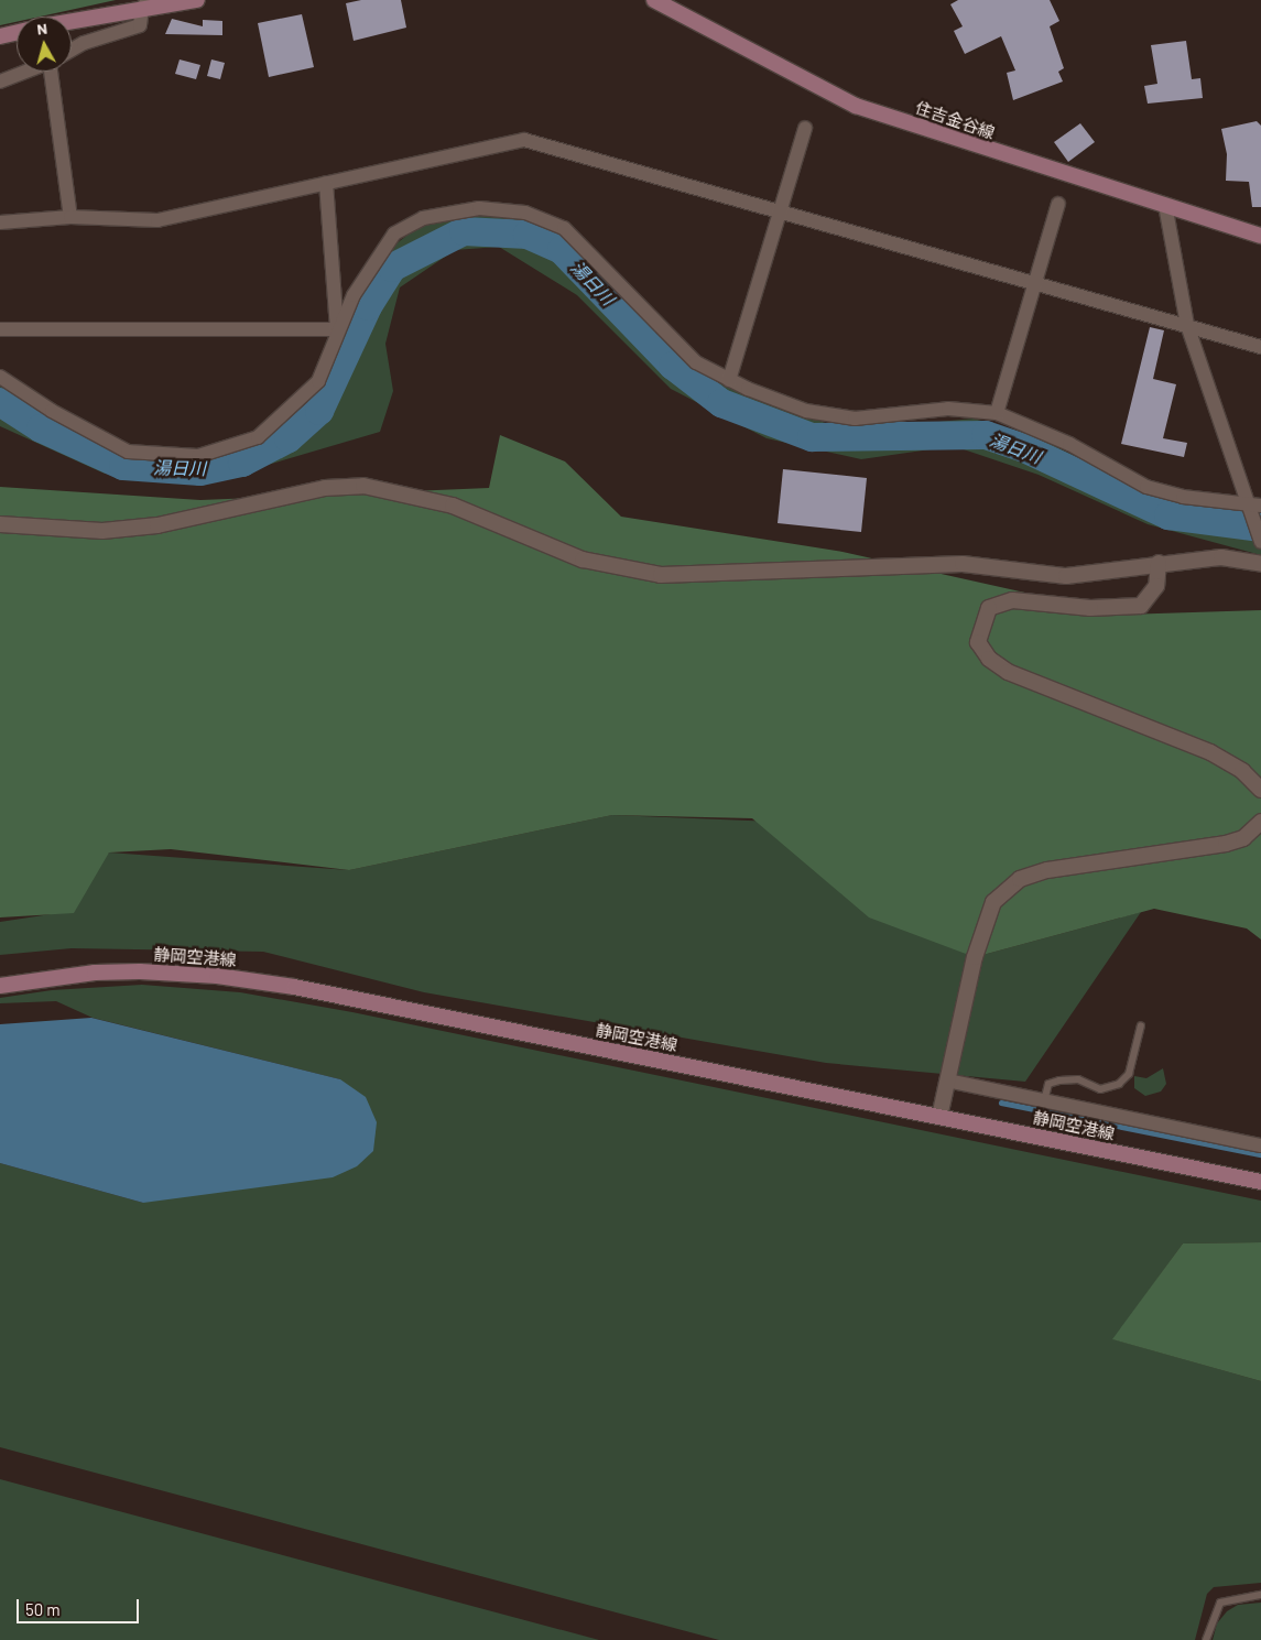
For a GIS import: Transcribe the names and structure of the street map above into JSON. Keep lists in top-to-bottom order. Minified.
{"streets":{"main road":["住吉金谷線","静岡空港線"]},"water":["湯日川"],"scale_bar":"50 m","north":"top"}
